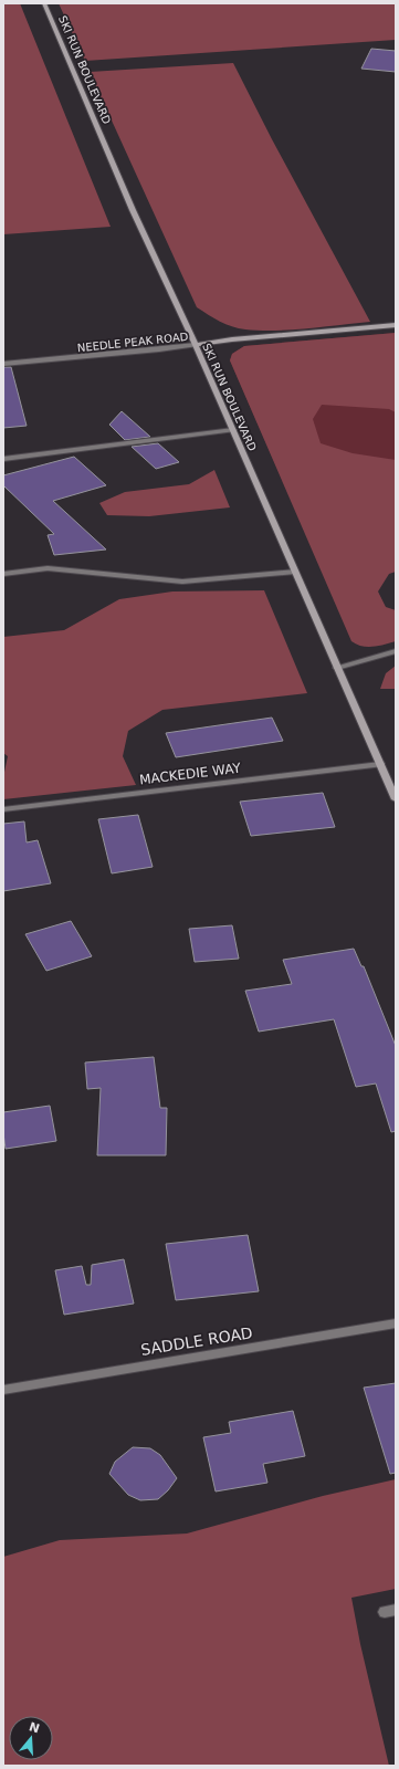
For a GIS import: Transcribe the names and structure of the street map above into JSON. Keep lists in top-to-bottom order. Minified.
{"streets":{"street":["SKI RUN BOULEVARD","NEEDLE PEAK ROAD","MACKEDIE WAY","SADDLE ROAD"]},"crossings":[["SKI RUN BOULEVARD","NEEDLE PEAK ROAD"],["SKI RUN BOULEVARD","MACKEDIE WAY"]],"north":"top"}
